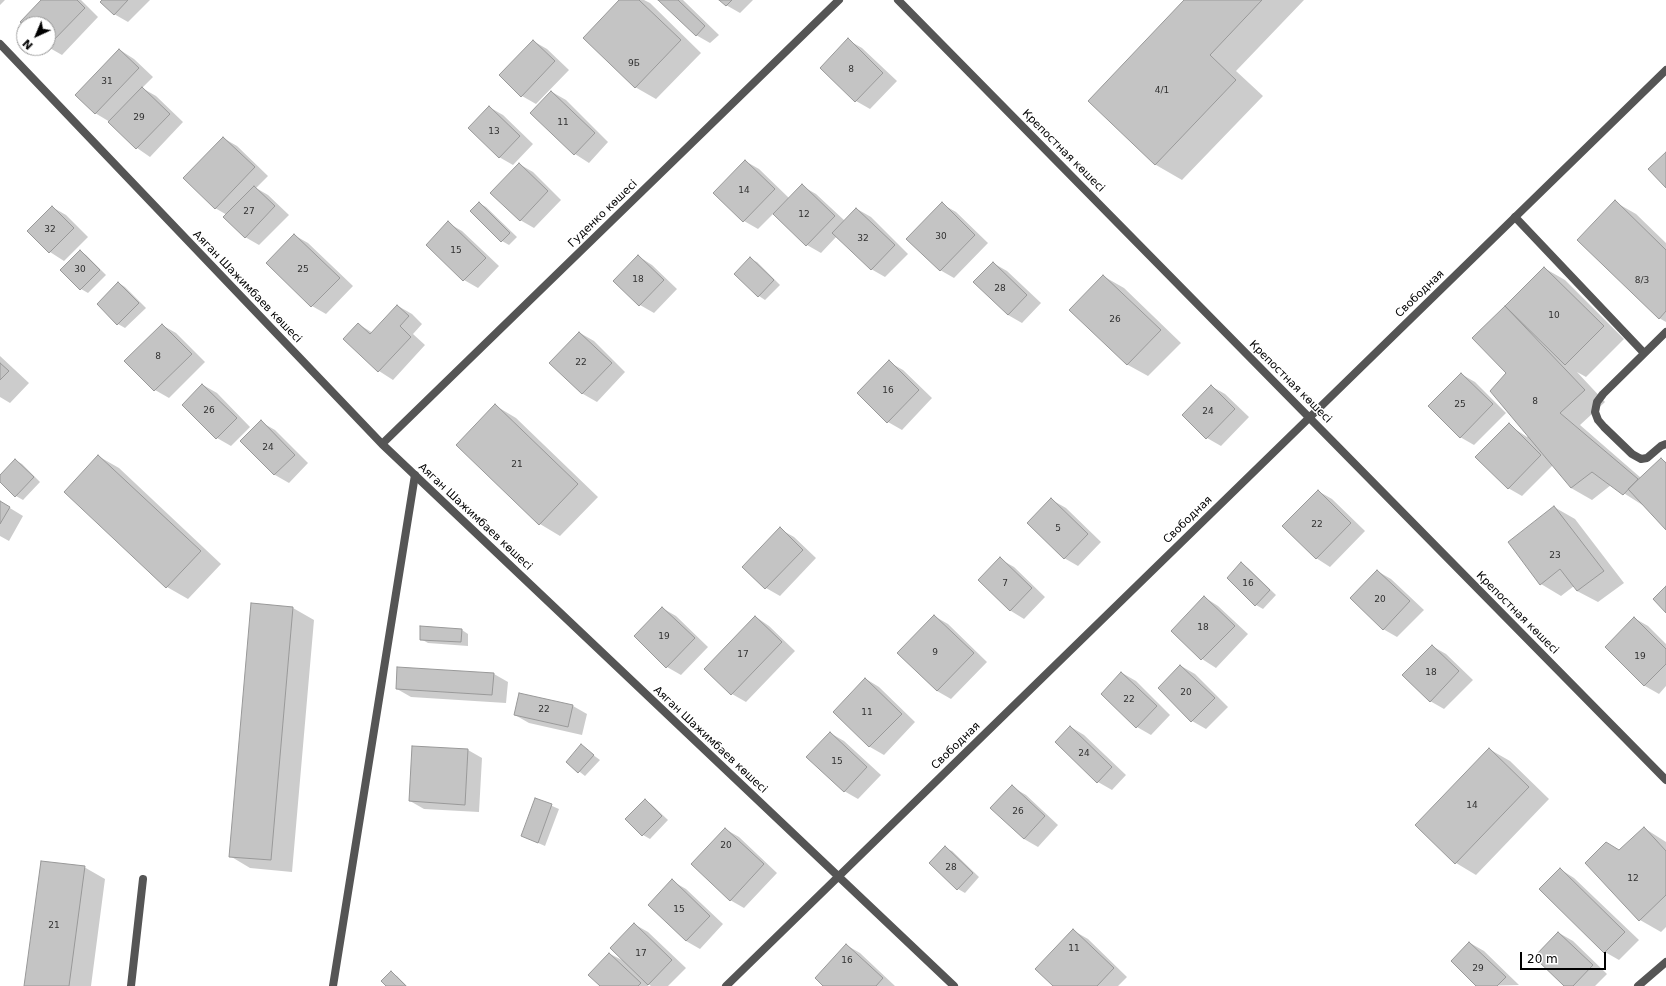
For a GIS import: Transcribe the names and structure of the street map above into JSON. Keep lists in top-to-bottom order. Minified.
{"streets":{"street":["Крепостная көшесі","Гуденко көшесі","Аяган Шажимбаев көшесі","Свободная"]},"crossings":[["Крепостная көшесі","Свободная"],["Гуденко көшесі","Аяган Шажимбаев көшесі"],["Аяган Шажимбаев көшесі","Свободная"]],"house_numbers":["9Б","8","31","4/1","29","11","13","14","27","12","32","30","32","15","30","25","18","8/3","28","10","26","8","22","16","8","25","26","24","24","21","22","5","23","7","16","20","18","19","9","17","19","18","20","22","22","11","24","15","14","26","20","28","12","15","21","11","17","16","29"],"scale_bar":"20 m","north":"bottom left"}
